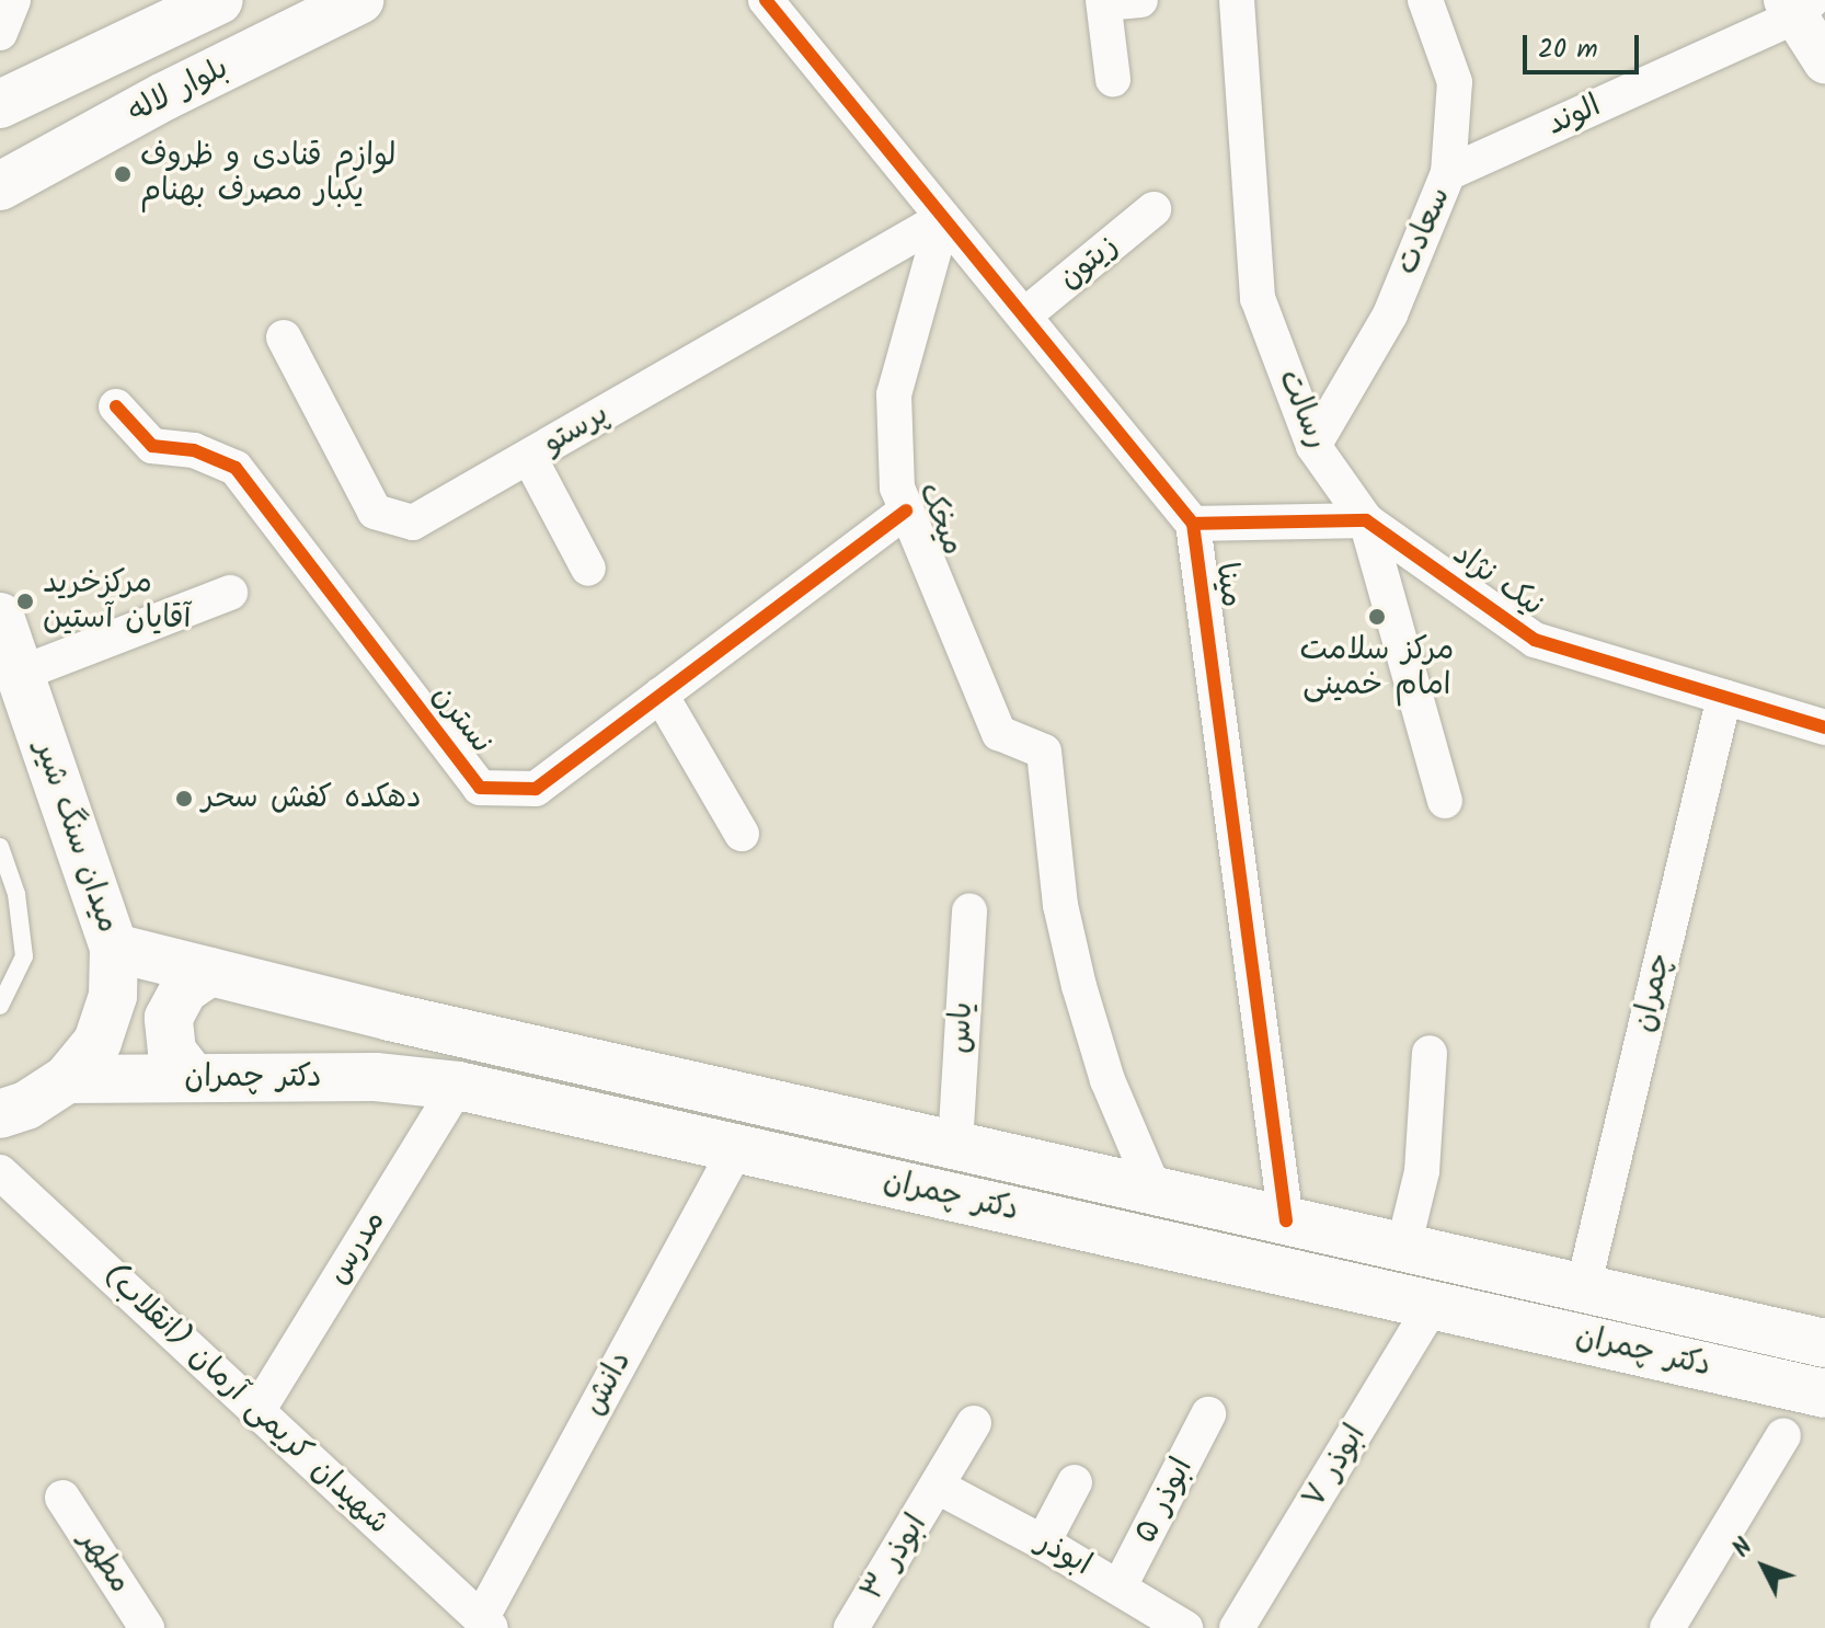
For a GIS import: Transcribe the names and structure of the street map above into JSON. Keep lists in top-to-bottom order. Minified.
{"streets":{"main road":["بلوار لاله","میدان سنگ شیر","دکتر چمران"],"street":["الوند","سعادت","زیتون","رسالت","پرستو","میخک","نیک نژاد","مینا","نسترن","چمران","یاس","مدرس","دانش","شهیدان کریمی آرمان (انقلاب)","ابوذر ۷","ابوذر ۵","ابوذر","ابوذر ۳","مطهر"]},"crossings":[["الوند","سعادت"],["سعادت","رسالت"],["زیتون","مینا"],["رسالت","نیک نژاد"],["پرستو","میخک"],["پرستو","مینا"],["میخک","مینا"],["میخک","نسترن"],["میخک","دکتر چمران"],["نیک نژاد","چمران"],["مینا","دکتر چمران"],["میدان سنگ شیر","دکتر چمران"],["چمران","دکتر چمران"],["یاس","دکتر چمران"],["دکتر چمران","مدرس"],["دکتر چمران","دانش"],["دکتر چمران","ابوذر ۷"],["مدرس","شهیدان کریمی آرمان (انقلاب)"],["دانش","شهیدان کریمی آرمان (انقلاب)"],["ابوذر ۵","ابوذر"],["ابوذر","ابوذر ۳"]],"places":["لوازم قنادی و ظروف یکبار مصرف بهنام","مرکزخرید آقایان آستین","مرکز سلامت امام خمینی","دهکده کفش سحر"],"scale_bar":"20 m","north":"top left"}
